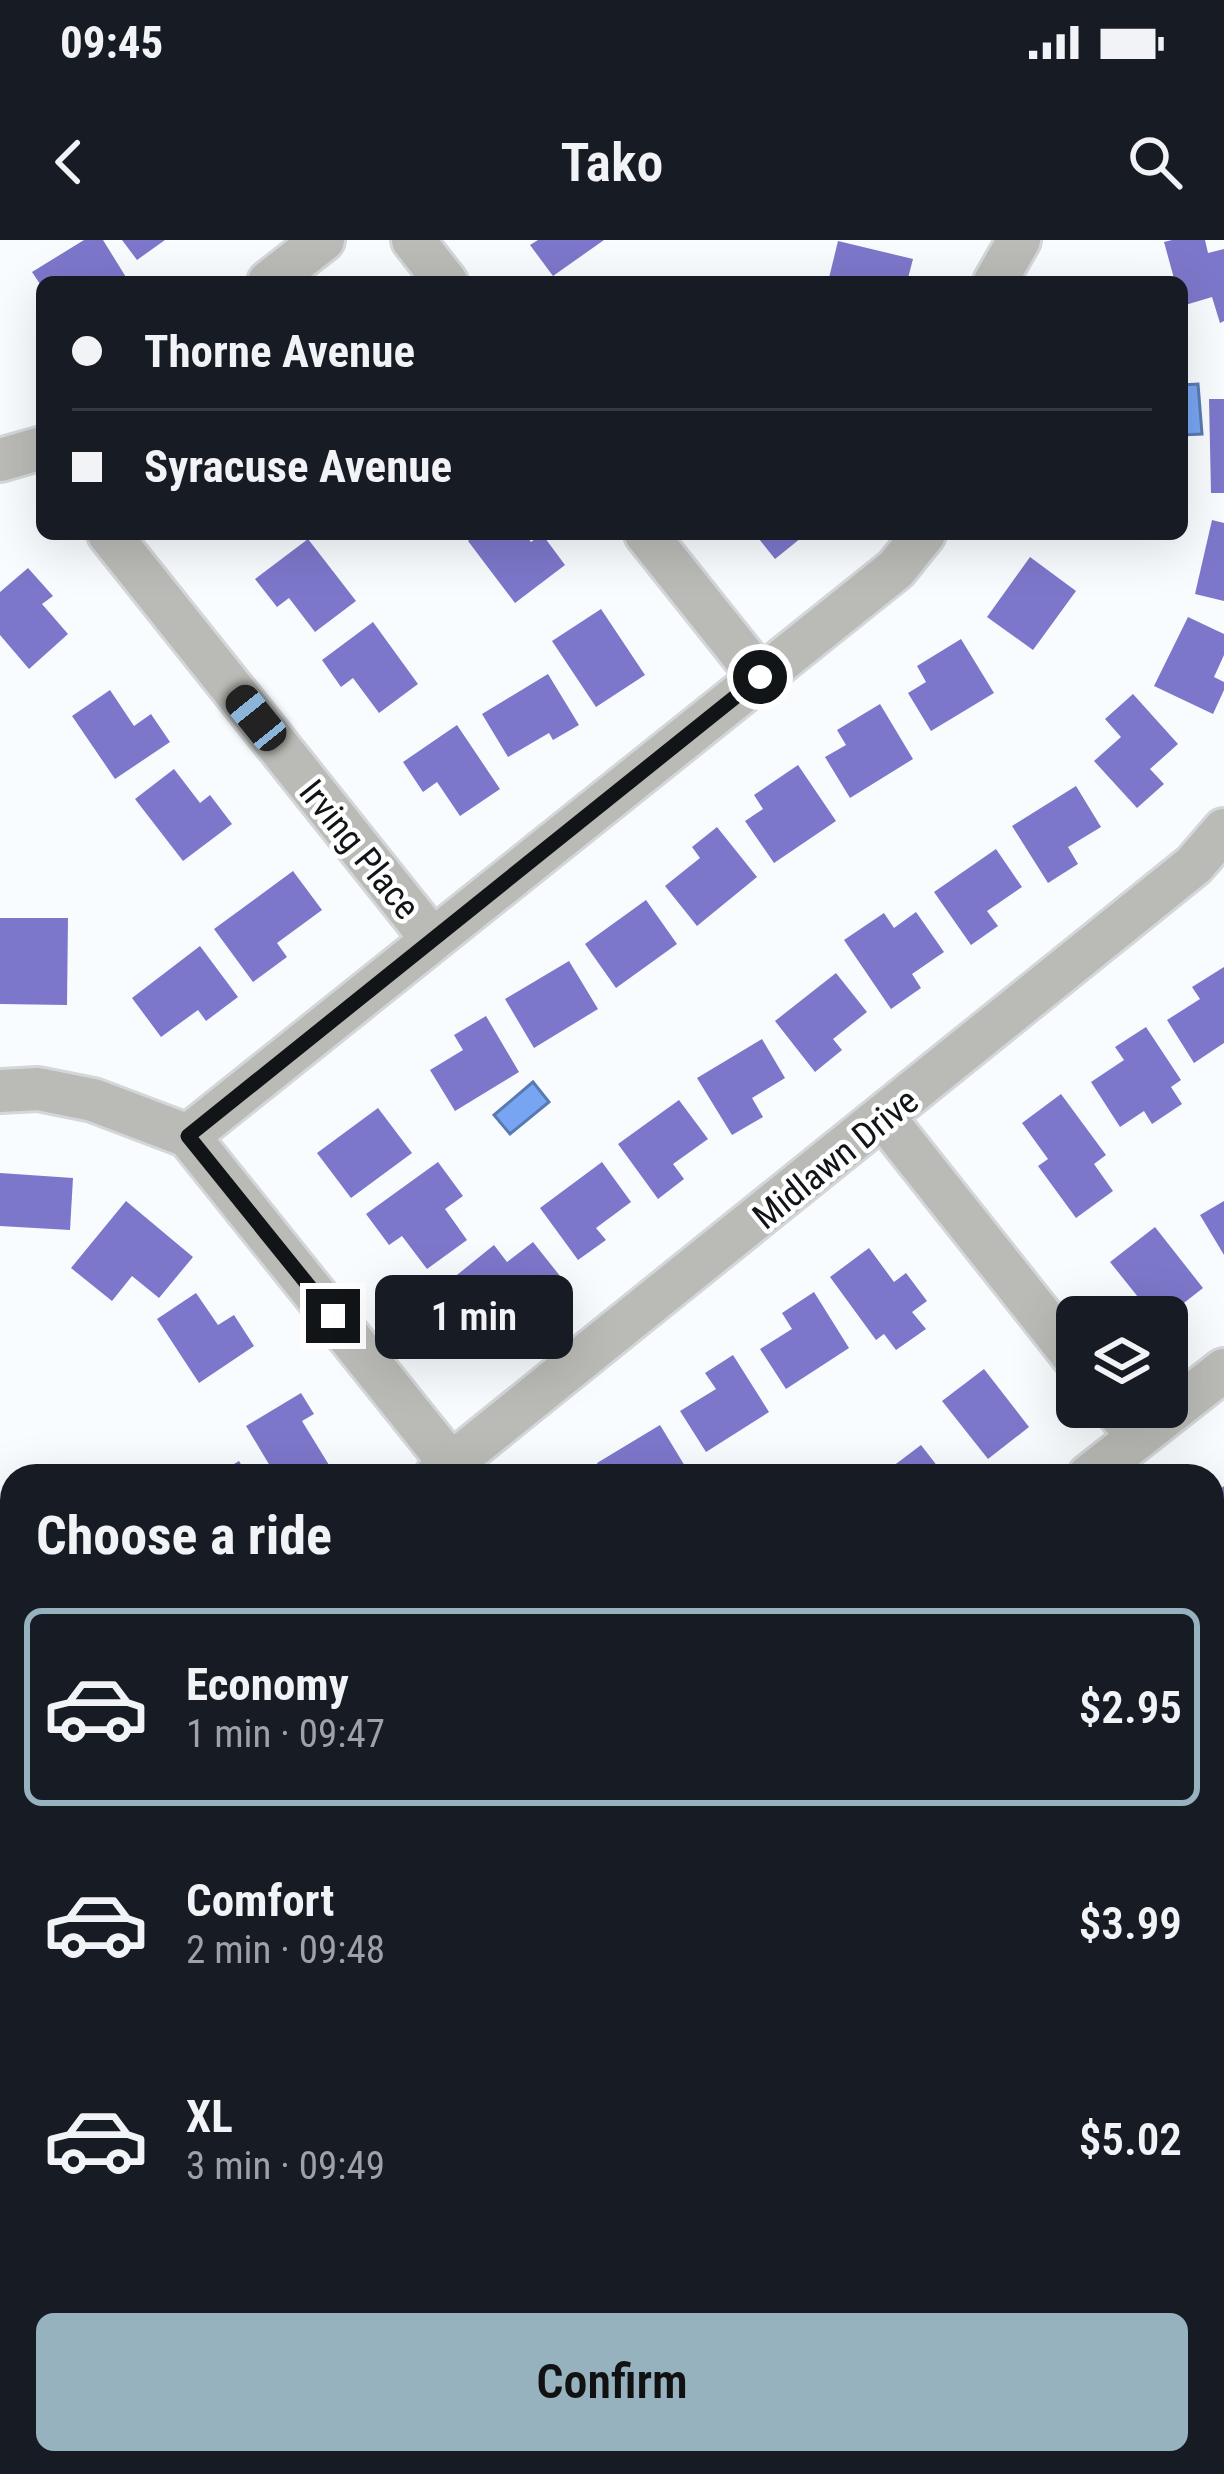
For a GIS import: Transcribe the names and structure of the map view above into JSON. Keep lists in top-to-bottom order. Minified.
{"streets":{"street":["Irving Place","Midlawn Drive"]},"page":{"status":"09:45","header":"Tako","banner":["Thorne Avenue","Syracuse Avenue"],"bubble":"1 min","heading":"Choose a ride","list":[{"name":"Economy","note":"1 min · 09:47","value":"$2.95"},{"name":"Comfort","note":"2 min · 09:48","value":"$3.99"},{"name":"XL","note":"3 min · 09:49","value":"$5.02"}],"buttons":"Confirm"}}
